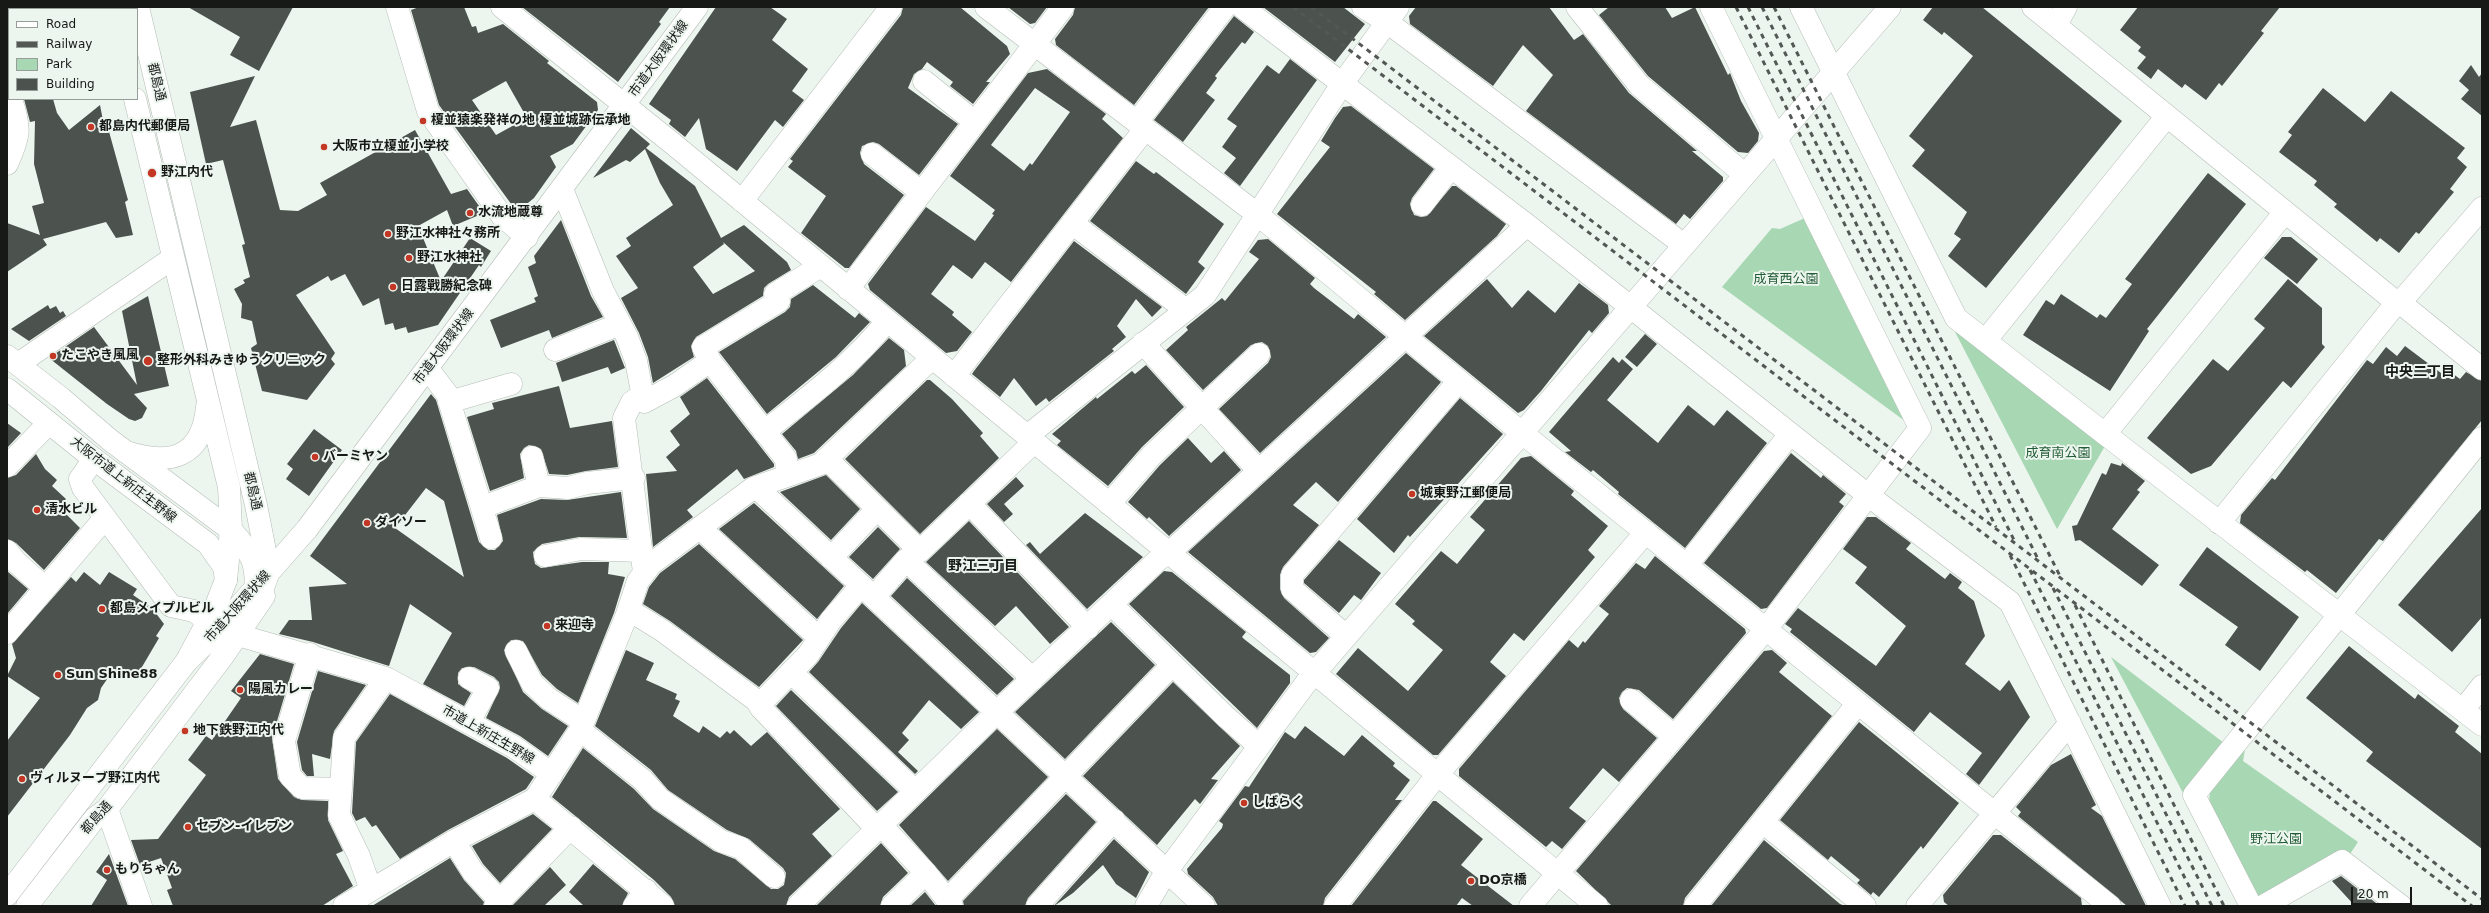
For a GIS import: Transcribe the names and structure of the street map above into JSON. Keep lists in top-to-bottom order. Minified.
{"streets":{"street":["市道大阪環状線","都島通","大阪市道上新庄生野線","市道上新庄生野線"]},"crossings":[["市道大阪環状線","都島通"],["都島通","大阪市道上新庄生野線"],["都島通","市道上新庄生野線"]],"districts":["中央二丁目","野江三丁目"],"parks":["成育西公園","成育南公園","野江公園"],"places":["榎並猿楽発祥の地 榎並城跡伝承地","都島内代郵便局","大阪市立榎並小学校","野江内代","水流地蔵尊","野江水神社々務所","野江水神社","日露戰勝紀念碑","たこやき風風","整形外科みきゆうクリニック","バーミヤン","城東野江郵便局","清水ビル","ダイソー","都島メイプルビル","来迎寺","Sun Shine88","陽風カレー","地下鉄野江内代","ヴィルヌーブ野江内代","しばらく","セブン-イレブン","もりちゃん","DO京橋"],"legend":["Road","Railway","Park","Building"],"scale_bar":"20 m"}
